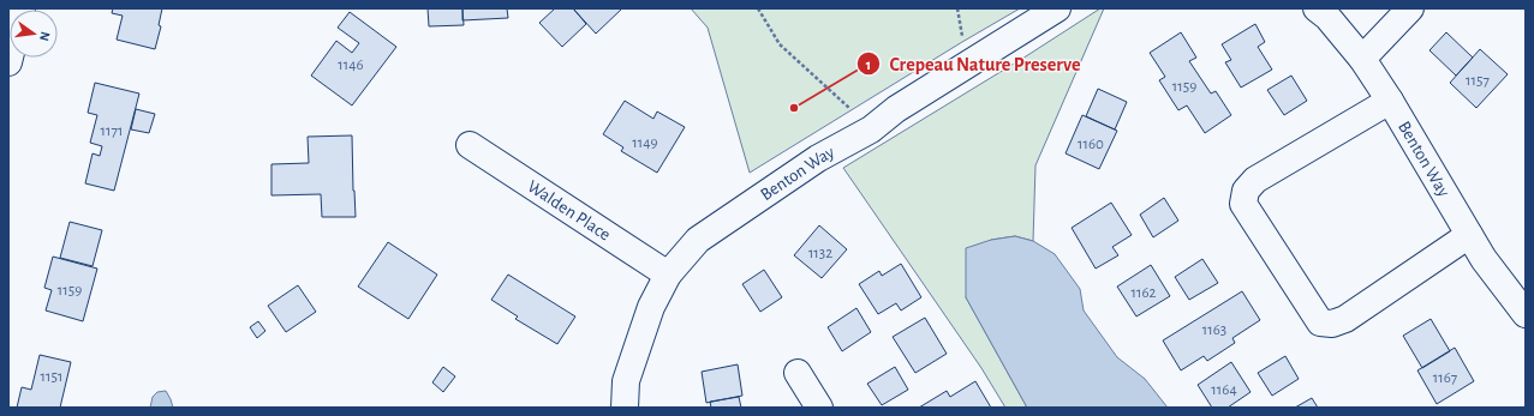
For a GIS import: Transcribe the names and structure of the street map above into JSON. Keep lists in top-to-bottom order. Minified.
{"streets":{"street":["Benton Way","Walden Place"]},"crossings":[["Benton Way","Walden Place"]],"places":["Crepeau Nature Preserve"],"house_numbers":["1146","1157","1159","1171","1149","1160","1132","1159","1162","1163","1151","1167","1164"],"north":"right"}
